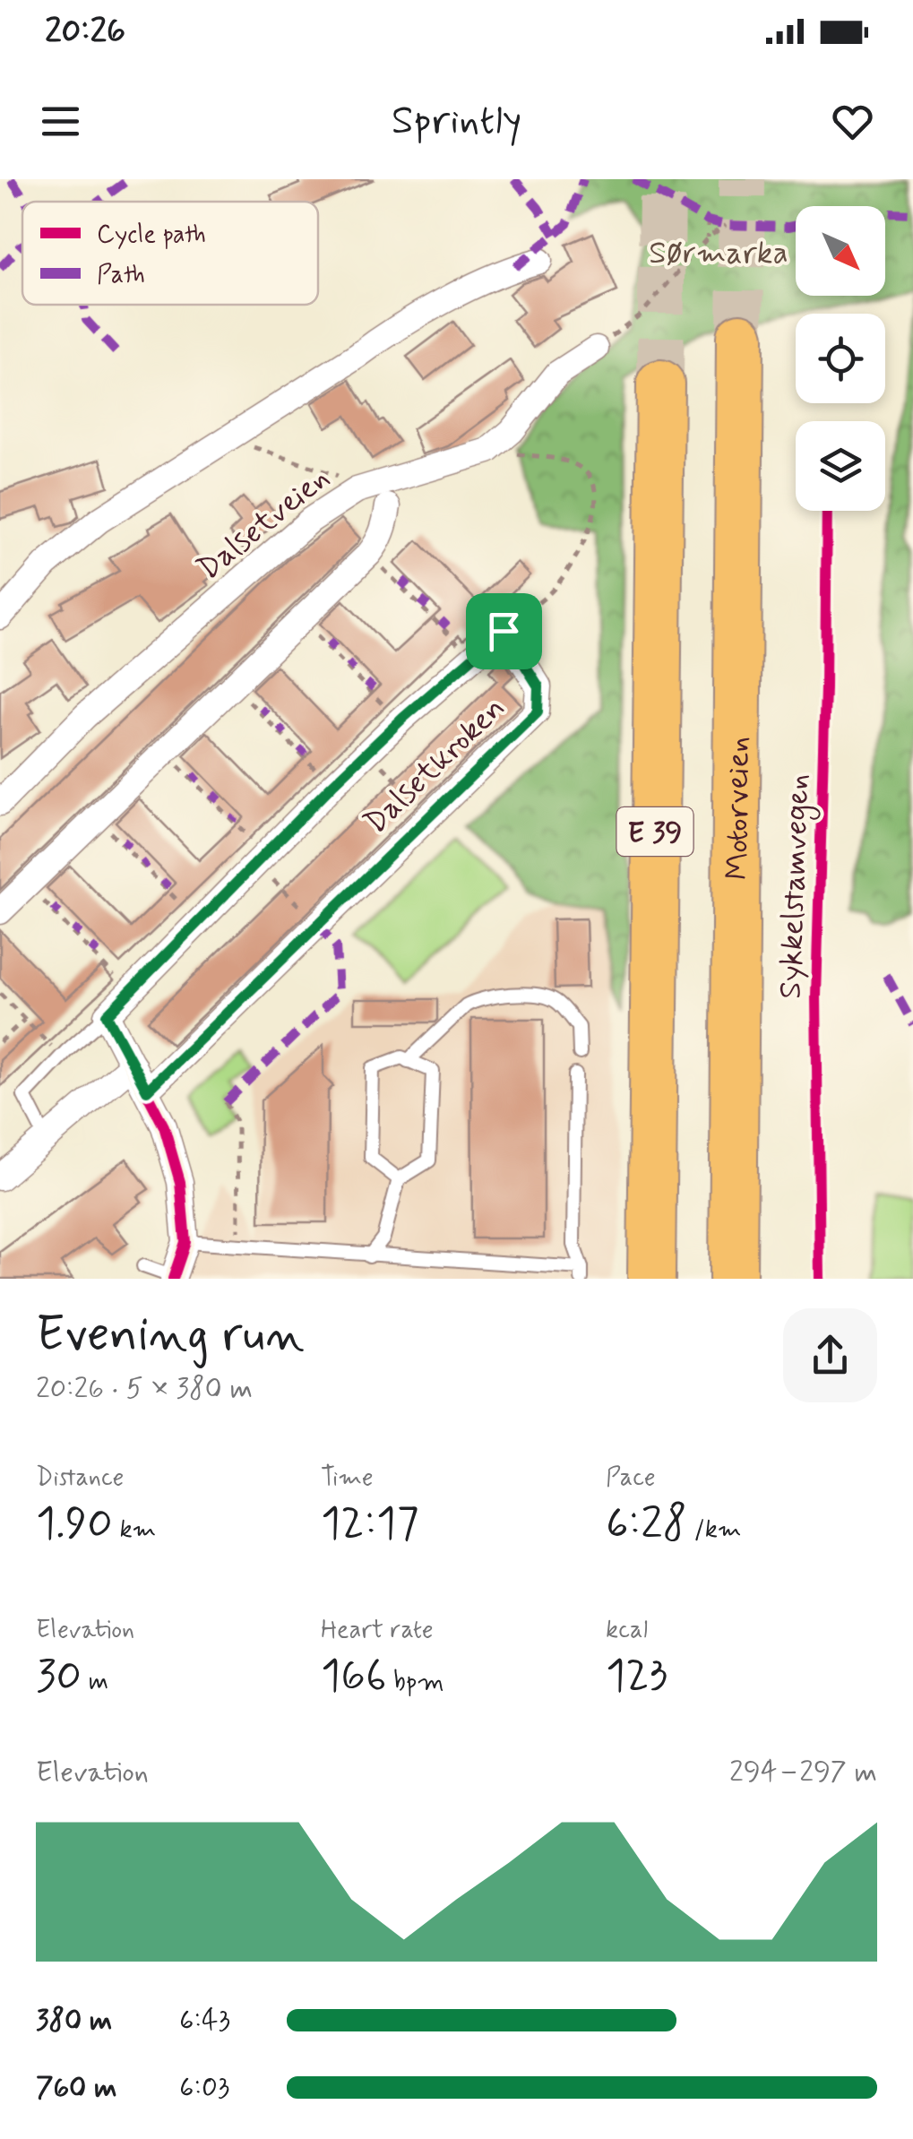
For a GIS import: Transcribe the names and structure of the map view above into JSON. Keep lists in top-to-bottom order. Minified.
{"streets":{"highway":["Motorveien","E 39"],"street":["Dalsetveien","Dalsetkroken"],"cycle path":["Sykkelstamvegen"]},"parks":["Sørmarka"],"legend":["Cycle path","Path"],"north":"bottom right","page":{"status":"20:26","header":"Sprintly","heading":["Evening run","20:26 · 5 × 380 m"],"stats":[["Distance","1.90 km"],["Time","12:17"],["Pace","6:28 /km"],["Elevation","30 m"],["Heart rate","166 bpm"],["kcal","123"]],"chart":["Elevation","294–297 m"],"list":[{"name":"380 m","note":"6:43"},{"name":"760 m","note":"6:03"}]}}
